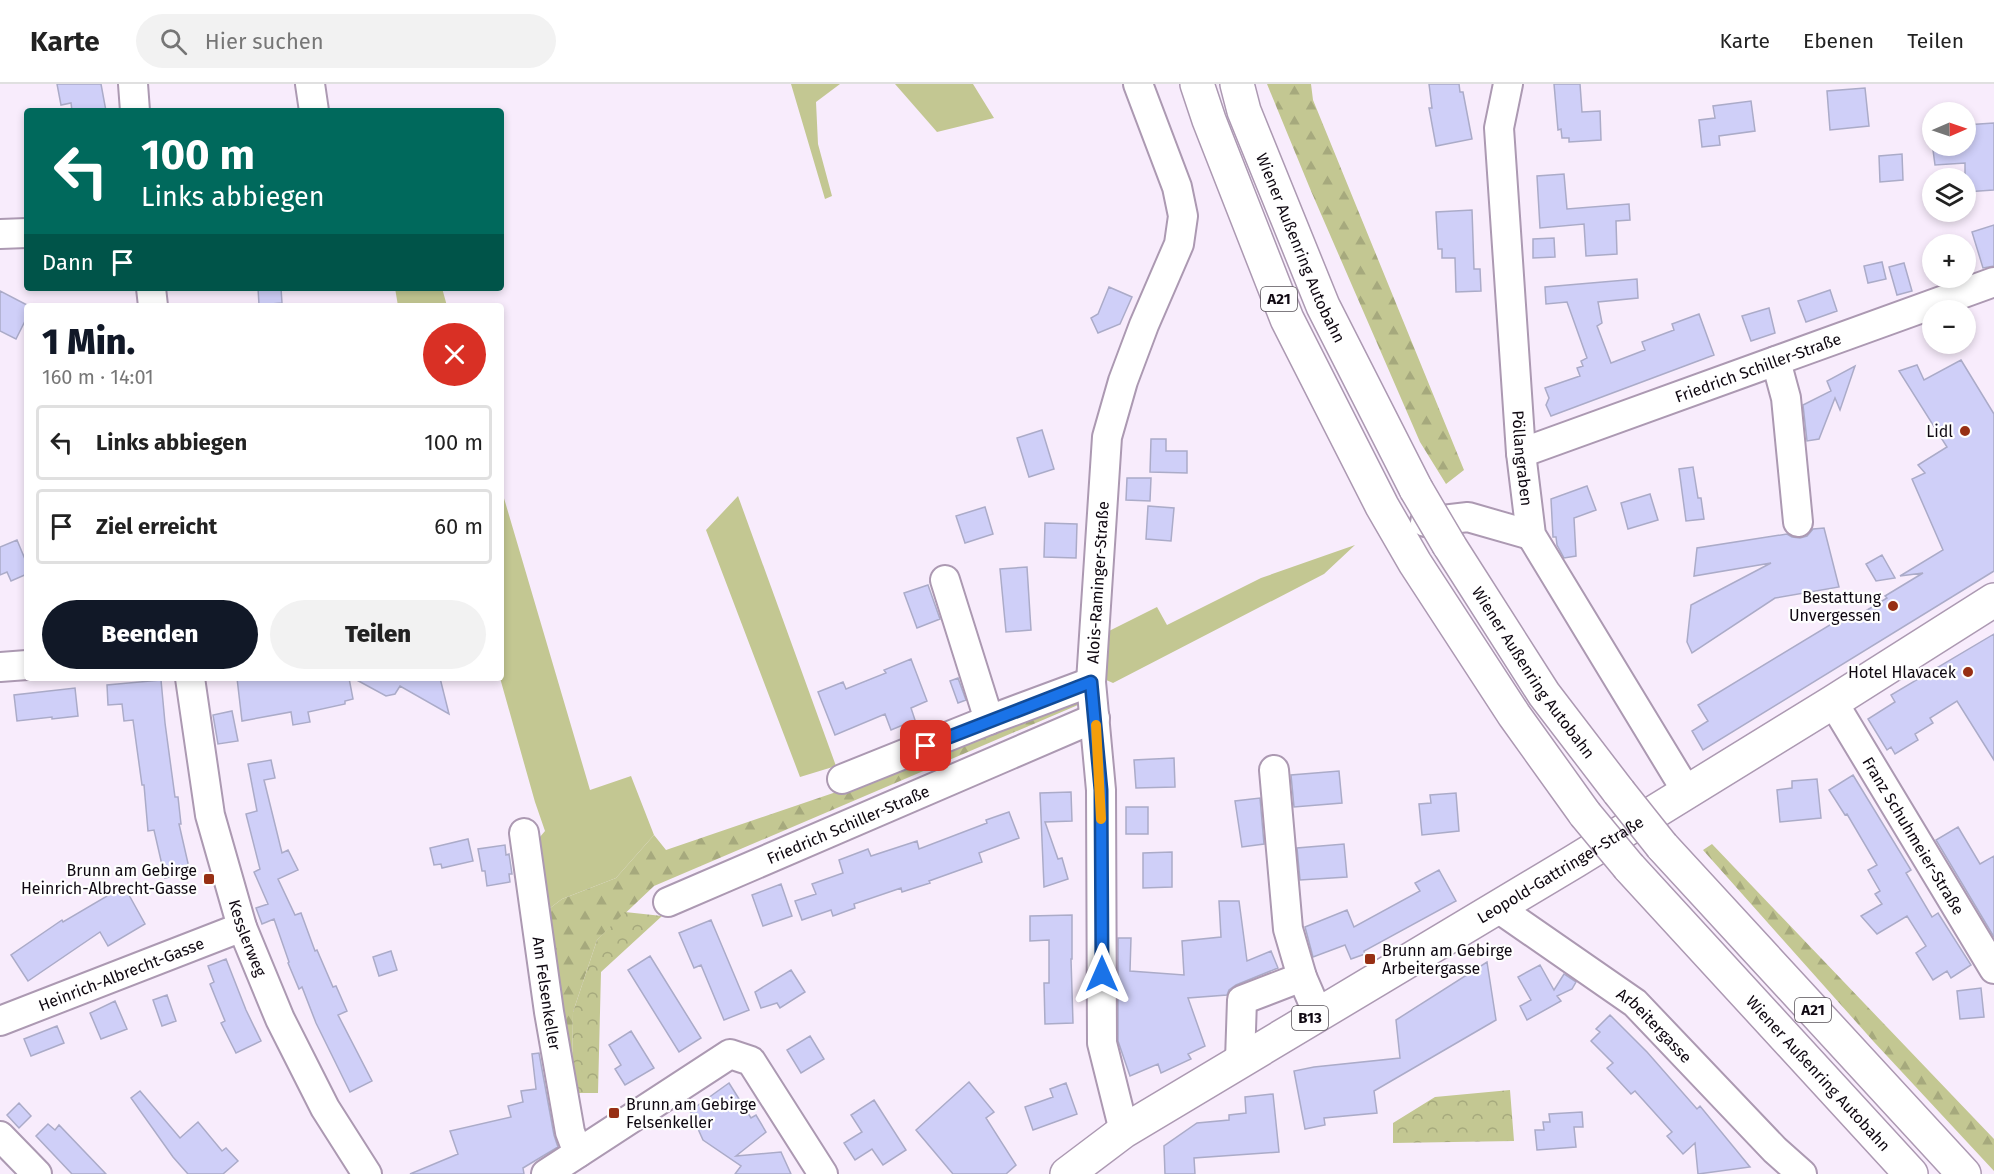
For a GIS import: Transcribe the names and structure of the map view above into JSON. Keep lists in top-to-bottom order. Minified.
{"streets":{"main road":["Wiener Außenring Autobahn","A21","Leopold-Gattringer-Straße","B13"],"street":["Friedrich Schiller-Straße","Pöllangraben","Alois-Raminger-Straße","Franz Schuhmeier-Straße","Kesslerweg","Heinrich-Albrecht-Gasse","Am Felsenkeller","Arbeitergasse"]},"crossings":[["Friedrich Schiller-Straße","Pöllangraben"],["Friedrich Schiller-Straße","Alois-Raminger-Straße"],["Pöllangraben","Leopold-Gattringer-Straße"],["Alois-Raminger-Straße","Leopold-Gattringer-Straße"],["Franz Schuhmeier-Straße","Leopold-Gattringer-Straße"],["Leopold-Gattringer-Straße","Arbeitergasse"],["Kesslerweg","Heinrich-Albrecht-Gasse"]],"places":{"other":["Lidl","Bestattung Unvergessen","Hotel Hlavacek"],"transit":["Brunn am Gebirge Heinrich-Albrecht-Gasse","Brunn am Gebirge Arbeitergasse","Brunn am Gebirge Felsenkeller"]},"north":"right","page":{"header":"Karte","search":"Hier suchen","nav":["Karte","Ebenen","Teilen"],"map_buttons":["+","−"],"turn":["100 m","Links abbiegen"],"then":"Dann","heading":["1 Min.","160 m · 14:01"],"list":[{"name":"Links abbiegen","value":"100 m"},{"name":"Ziel erreicht","value":"60 m"}],"buttons":["Beenden","Teilen"]}}
